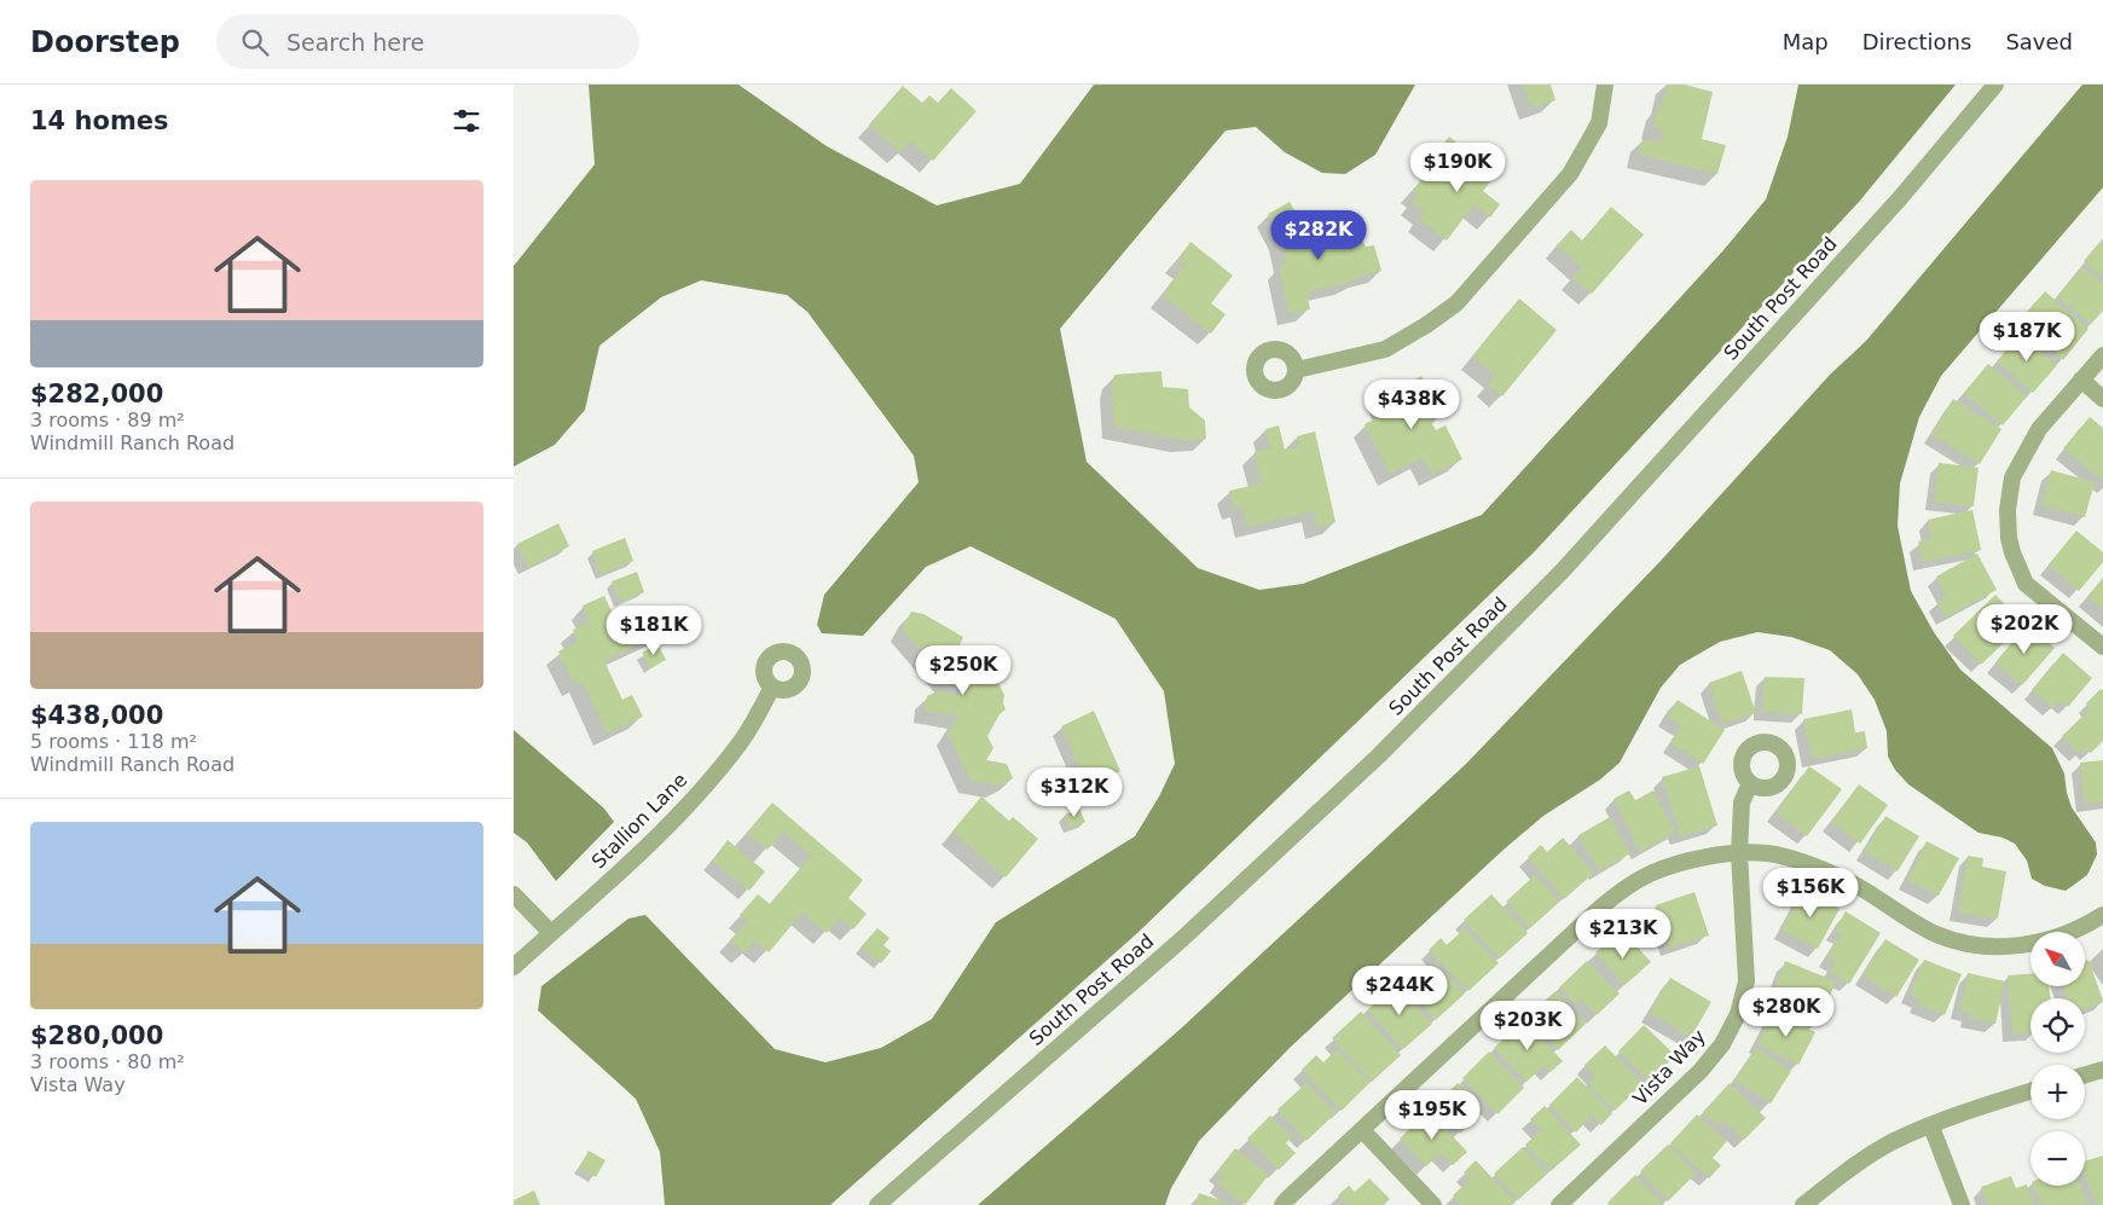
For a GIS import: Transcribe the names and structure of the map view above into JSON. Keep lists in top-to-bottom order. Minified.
{"streets":{"street":["South Post Road","Stallion Lane","Vista Way"]},"north":"top left","page":{"header":"Doorstep","search":"Search here","nav":["Map","Directions","Saved"],"heading":"14 homes","price":["$190K","$282K","$187K","$438K","$202K","$181K","$250K","$312K","$156K","$213K","$244K","$280K","$203K","$195K"],"list":[{"name":"$282,000","note":"3 rooms · 89 m² · Windmill Ranch Road"},{"name":"$438,000","note":"5 rooms · 118 m² · Windmill Ranch Road"},{"name":"$280,000","note":"3 rooms · 80 m² · Vista Way"}],"map_buttons":["+","−"]}}
